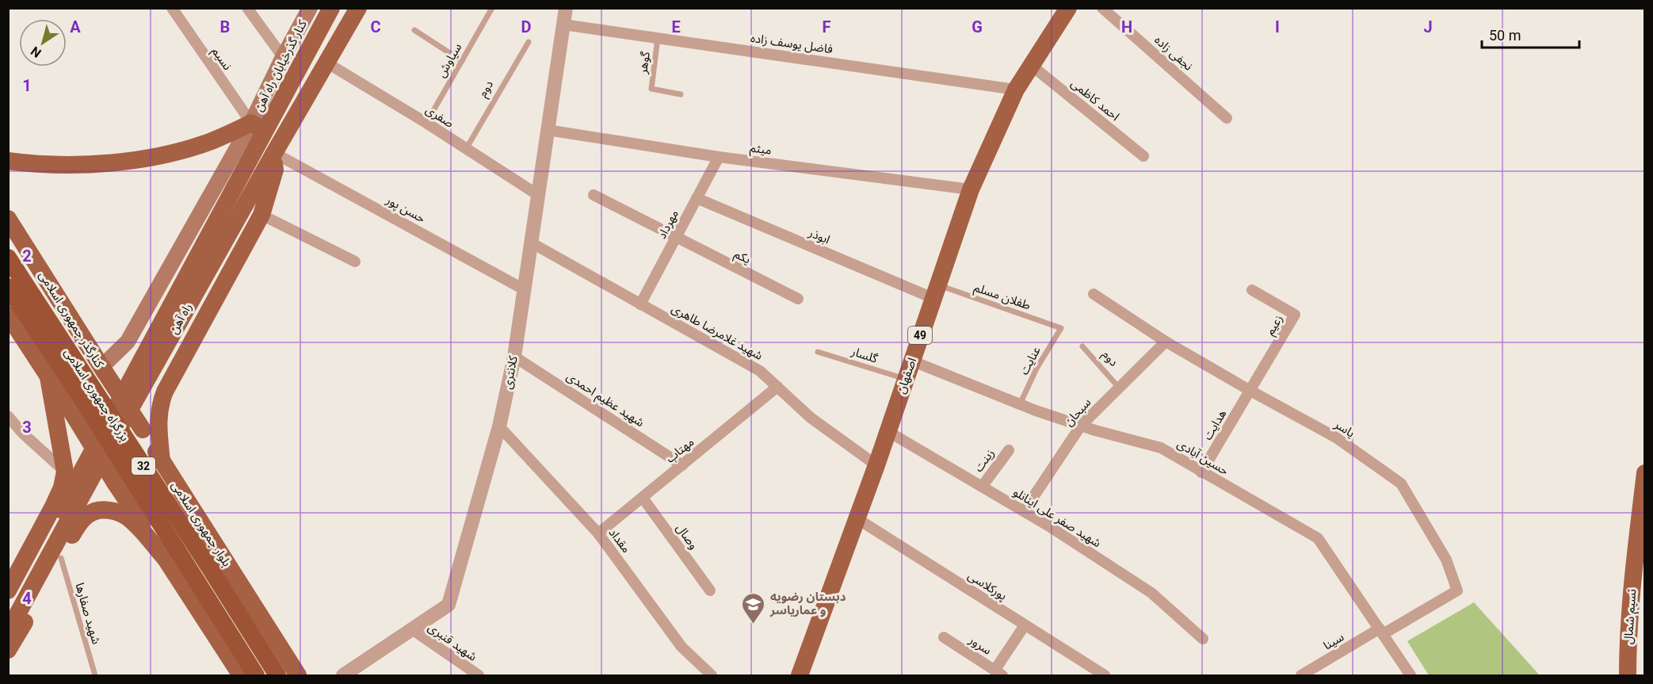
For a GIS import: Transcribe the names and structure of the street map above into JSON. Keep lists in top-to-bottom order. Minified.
{"streets":{"highway":["بزرگراه جمهوری اسلامی","32"],"main road":["کنار گذرخیابان راه آهن","راه آهن","کنارگذر جمهوری اسلامی","49","اصفهان","بلوار جمهوری اسلامی","نسیم شمال"],"street":["فاضل یوسف زاده","نجفی زاده","نسیم","احمد کاظمی","صفری","میثم","حسن پور","مهرداد","ابوذر","یکم","زعیم","شهید غلامرضا طاهری","کلانتری","شهید عظیم احمدی","سبحان","هدایت","یاسر","مهتاب","حسین آبادی","زینت","شهید صفر علی اینانلو","وصال","مقداد","پورکلاسی","سینا","شهید قنبری","سرور"],"lane":["سیاوش","گوهر","دوم","طفلان مسلم","گلسار","عنایت","شهید صفارها"]},"crossings":[["فاضل یوسف زاده","گوهر"],["فاضل یوسف زاده","کلانتری"],["فاضل یوسف زاده","اصفهان"],["نسیم","کنار گذرخیابان راه آهن"],["نسیم","راه آهن"],["سیاوش","صفری"],["کنار گذرخیابان راه آهن","راه آهن"],["کنار گذرخیابان راه آهن","کنارگذر جمهوری اسلامی"],["کنار گذرخیابان راه آهن","بلوار جمهوری اسلامی"],["دوم","صفری"],["دوم","سبحان"],["احمد کاظمی","اصفهان"],["صفری","راه آهن"],["صفری","کلانتری"],["میثم","مهرداد"],["میثم","کلانتری"],["میثم","اصفهان"],["حسن پور","راه آهن"],["حسن پور","کلانتری"],["مهرداد","ابوذر"],["مهرداد","یکم"],["مهرداد","شهید غلامرضا طاهری"],["ابوذر","طفلان مسلم"],["ابوذر","اصفهان"],["طفلان مسلم","عنایت"],["طفلان مسلم","اصفهان"],["کنارگذر جمهوری اسلامی","بلوار جمهوری اسلامی"],["زعیم","هدایت"],["زعیم","یاسر"],["شهید غلامرضا طاهری","کلانتری"],["شهید غلامرضا طاهری","اصفهان"],["شهید غلامرضا طاهری","مهتاب"],["گلسار","اصفهان"],["عنایت","حسین آبادی"],["کلانتری","شهید عظیم احمدی"],["کلانتری","مقداد"],["کلانتری","شهید قنبری"],["اصفهان","حسین آبادی"],["اصفهان","شهید صفر علی اینانلو"],["اصفهان","پورکلاسی"],["شهید عظیم احمدی","مهتاب"],["سبحان","یاسر"],["سبحان","حسین آبادی"],["سبحان","شهید صفر علی اینانلو"],["هدایت","یاسر"],["هدایت","حسین آبادی"],["یاسر","حسین آبادی"],["یاسر","سینا"],["مهتاب","وصال"],["مهتاب","مقداد"],["حسین آبادی","سینا"],["زینت","شهید صفر علی اینانلو"]],"places":{"school or university":["دبستان رضویه و عماریاسر"]},"scale_bar":"50 m","north":"bottom left","grid":{"columns":["A","B","C","D","E","F","G","H","I","J"],"rows":["1","2","3","4"]}}
